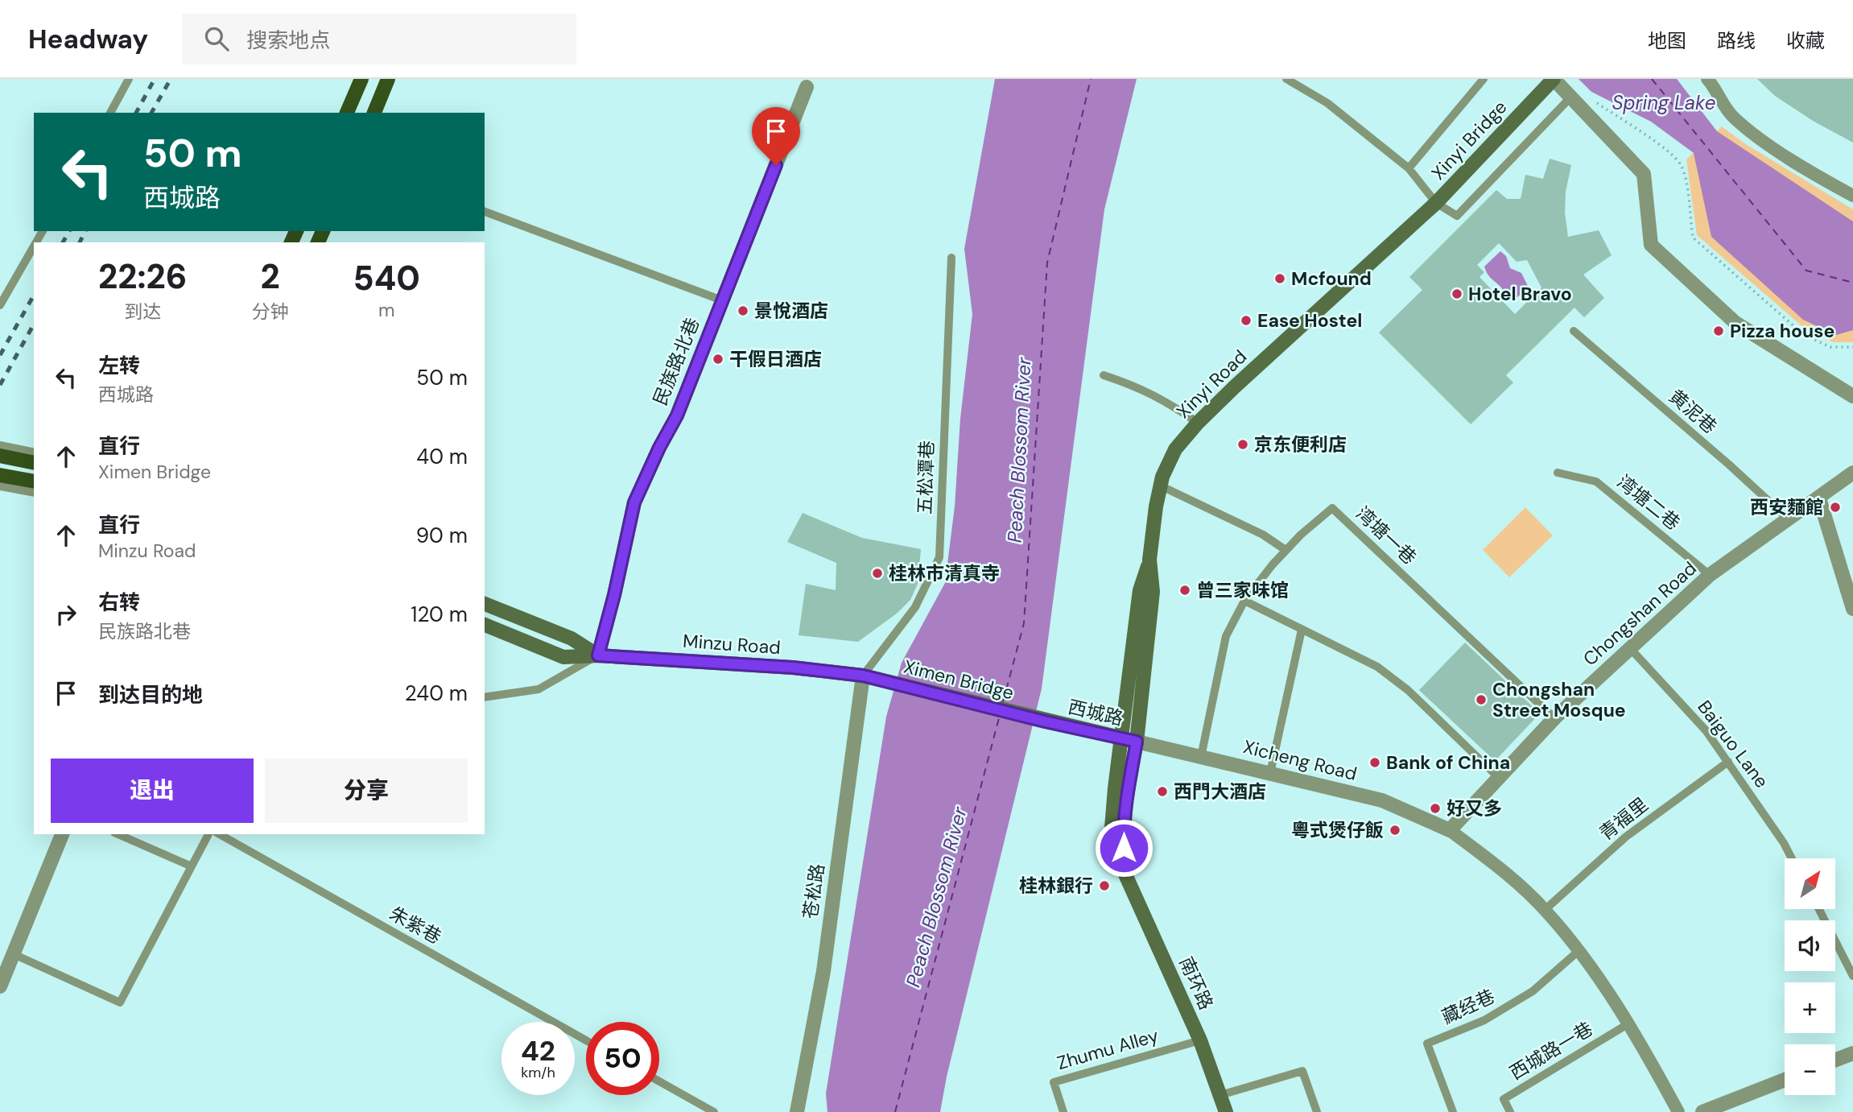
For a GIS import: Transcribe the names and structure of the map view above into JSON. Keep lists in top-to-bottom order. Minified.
{"streets":{"main road":["Xinyi Bridge","Xinyi Road","Minzu Road","Ximen Bridge","西城路","南环路"],"street":["民族路北巷","Chongshan Road","Xicheng Road","苍松路"],"lane":["黄泥巷","五松潭巷","湾塘二巷","湾塘一巷","Baiguo Lane","青福里","朱紫巷","藏经巷","Zhumu Alley","西城路一巷"]},"crossings":[["Xinyi Bridge","Xinyi Road"],["民族路北巷","Minzu Road"],["Xinyi Road","南环路"],["黄泥巷","Chongshan Road"],["五松潭巷","Minzu Road"],["五松潭巷","Ximen Bridge"],["五松潭巷","苍松路"],["湾塘二巷","Chongshan Road"],["湾塘一巷","Chongshan Road"],["湾塘一巷","Xicheng Road"],["Chongshan Road","Baiguo Lane"],["Chongshan Road","Xicheng Road"],["Minzu Road","Ximen Bridge"],["Minzu Road","苍松路"],["Ximen Bridge","西城路"],["Ximen Bridge","苍松路"],["西城路","Xicheng Road"],["西城路","南环路"],["Baiguo Lane","青福里"],["Xicheng Road","南环路"],["南环路","Zhumu Alley"]],"water":["Spring Lake","Peach Blossom River"],"places":["Mcfound","Hotel Bravo","景悅酒店","Ease Hostel","Pizza house","干假日酒店","京东便利店","西安麵館","桂林市清真寺","曾三家味馆","Chongshan Street Mosque","Bank of China","西門大酒店","好又多","粵式煲仔飯","桂林銀行"],"north":"top right","page":{"header":"Headway","search":"搜索地点","nav":["地图","路线","收藏"],"turn":["50 m","西城路"],"eta":["22:26","到达","2","分钟","540","m"],"list":[{"name":"左转","note":"西城路","value":"50 m"},{"name":"直行","note":"Ximen Bridge","value":"40 m"},{"name":"直行","note":"Minzu Road","value":"90 m"},{"name":"右转","note":"民族路北巷","value":"120 m"},{"name":"到达目的地","value":"240 m"}],"buttons":["退出","分享"],"map_buttons":["+","−"],"speed":"42 km/h","limit":"50"}}
